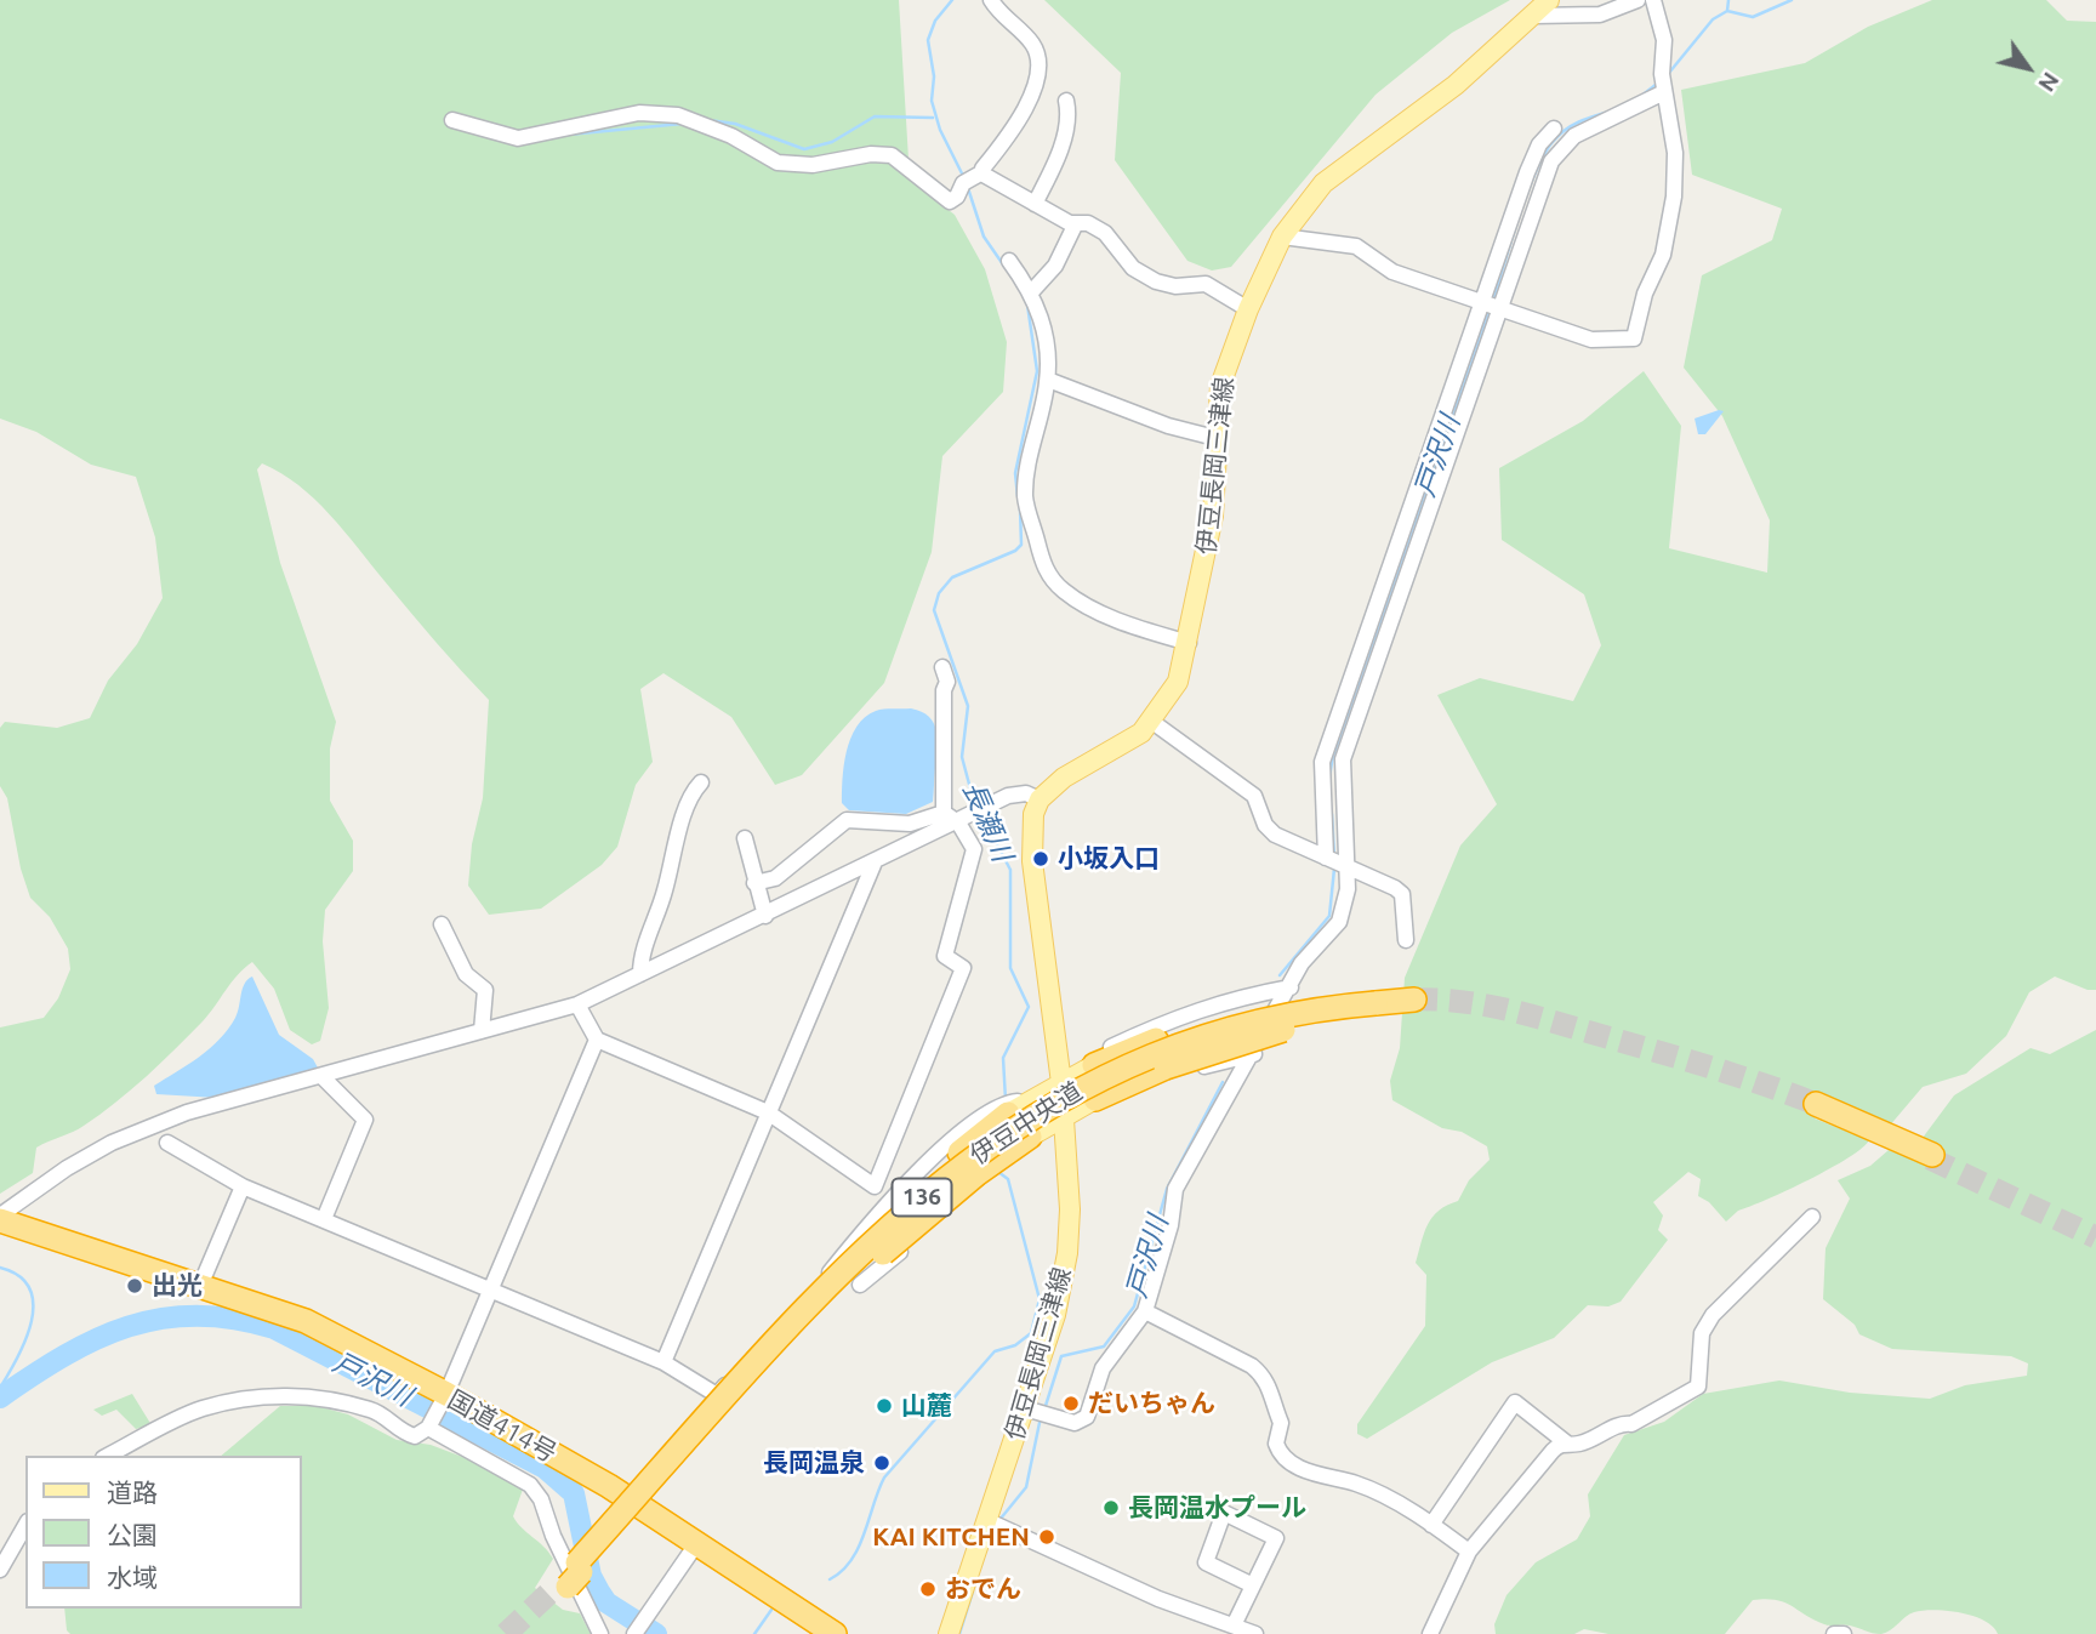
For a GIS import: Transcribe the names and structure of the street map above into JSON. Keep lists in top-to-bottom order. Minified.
{"streets":{"highway":["伊豆中央道","136","国道414号"],"main road":["伊豆長岡三津線"]},"water":["戸沢川","長瀬川"],"places":["小坂入口","出光","だいちゃん","山麓","長岡温泉","長岡温水プール","KAI KITCHEN","おでん"],"legend":["道路","公園","水域"],"north":"bottom right"}
